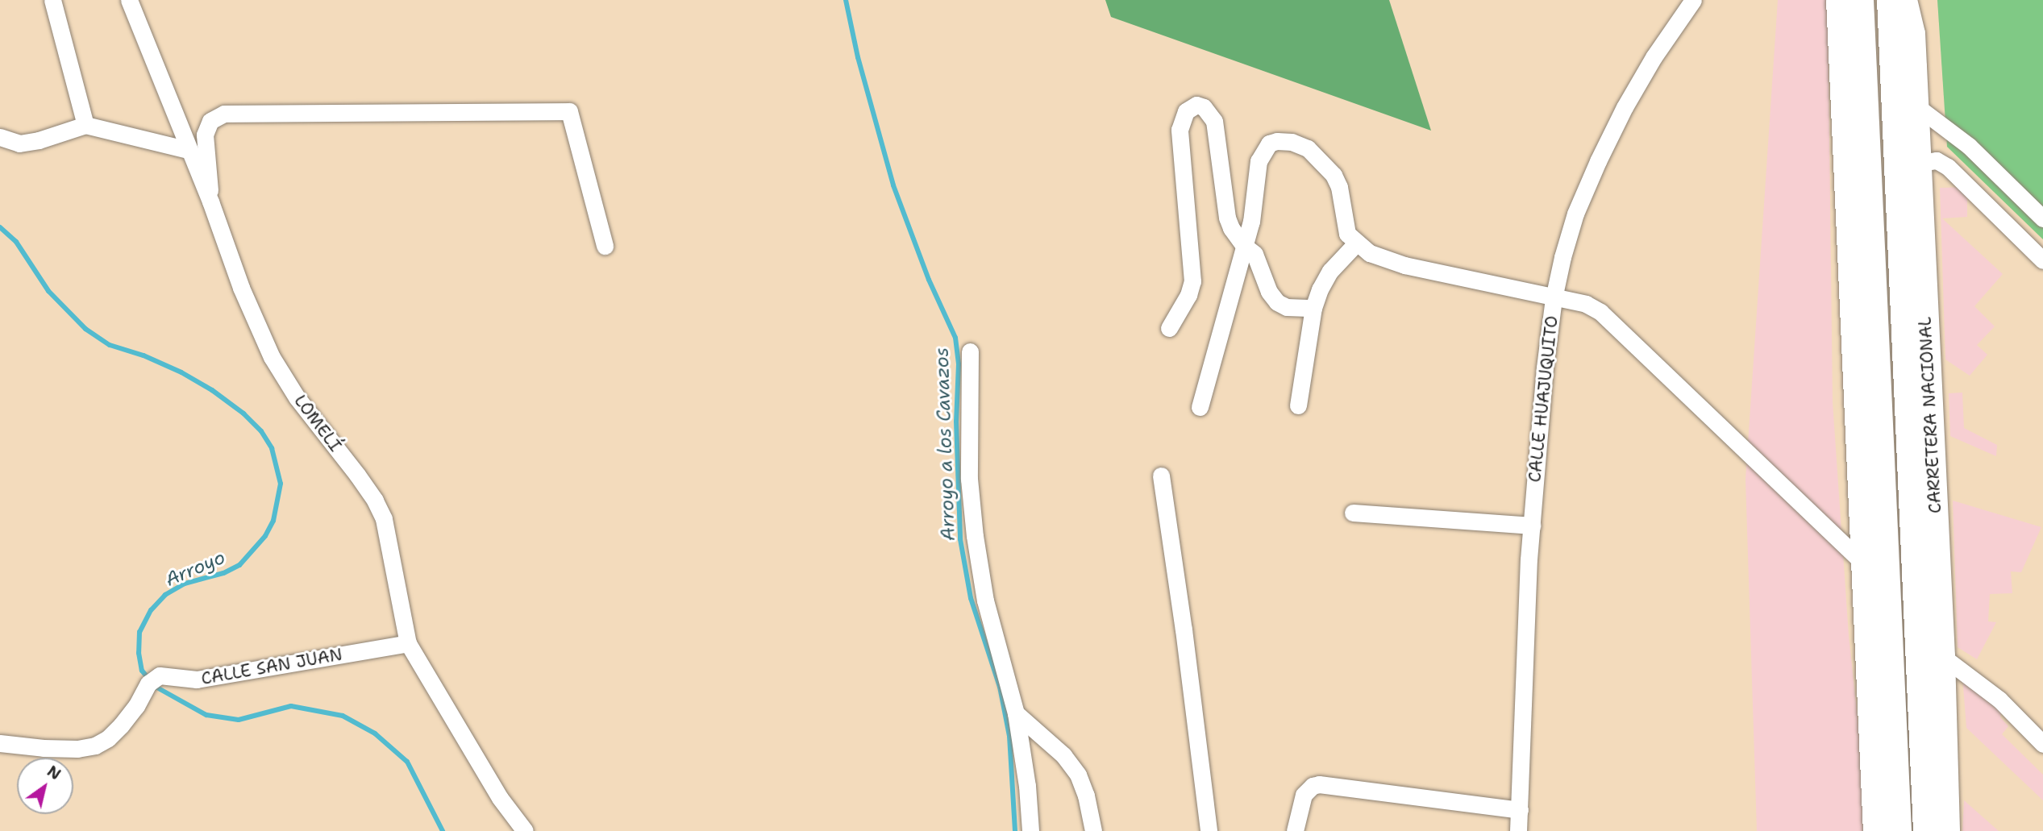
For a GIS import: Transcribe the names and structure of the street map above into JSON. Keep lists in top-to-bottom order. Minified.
{"streets":{"highway":["CARRETERA NACIONAL"],"street":["CALLE HUAJUQUITO","LOMELÍ","CALLE SAN JUAN"]},"crossings":[["LOMELÍ","CALLE SAN JUAN"]],"water":["Arroyo a los Cavazos","Arroyo"],"north":"top right"}
